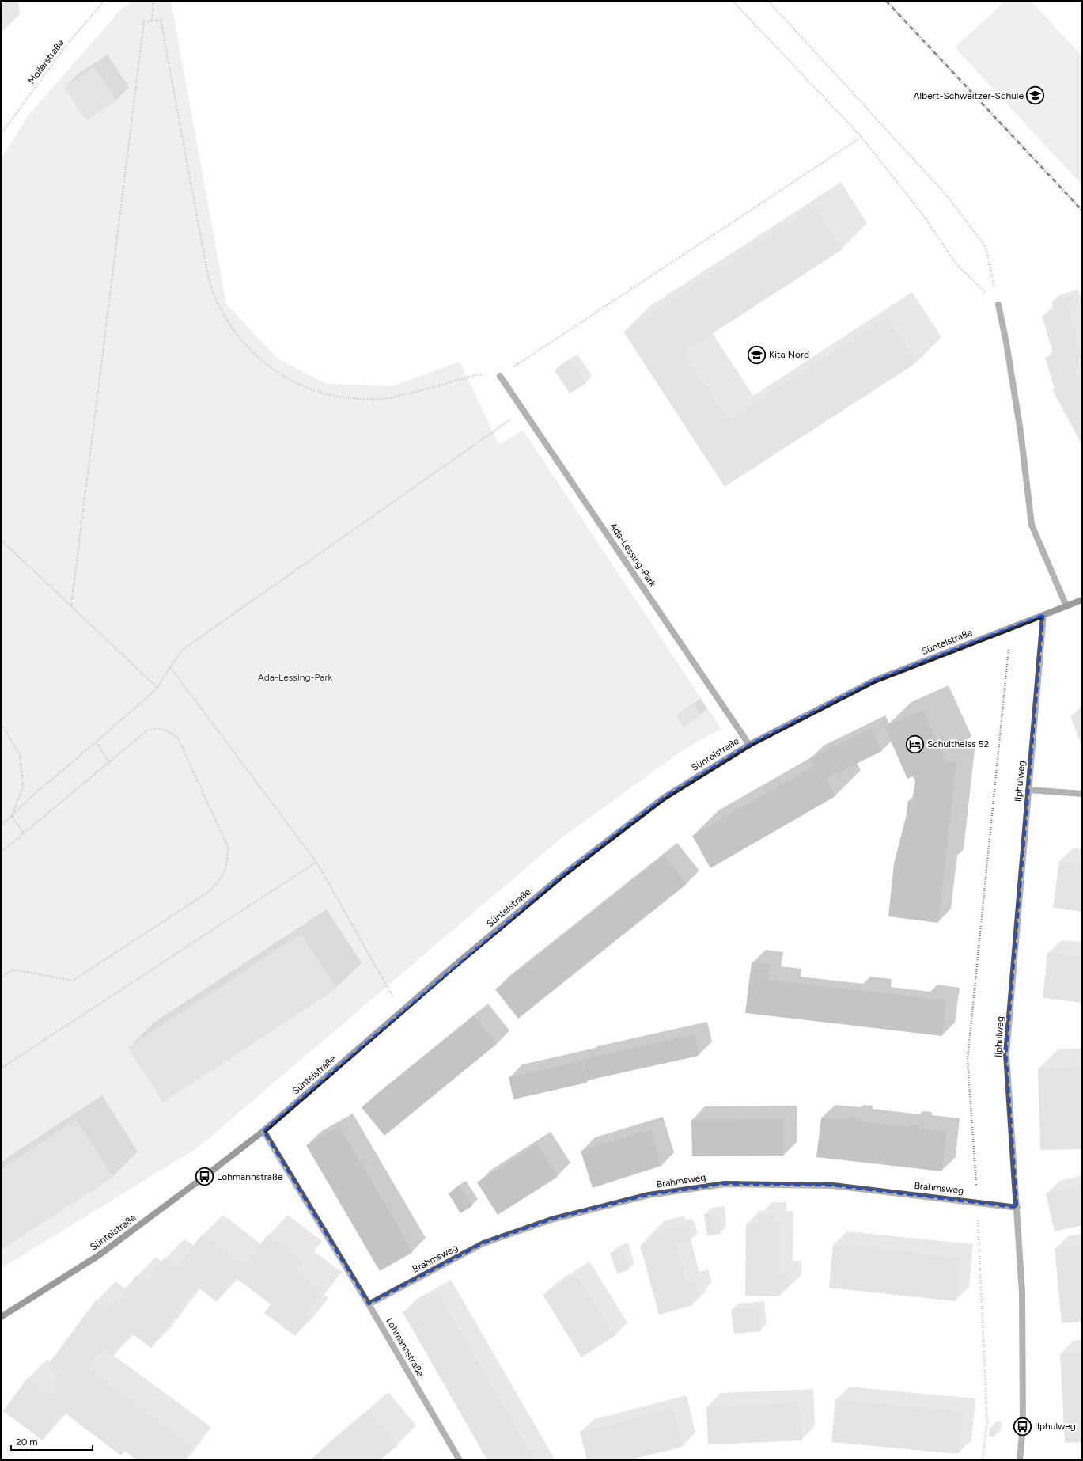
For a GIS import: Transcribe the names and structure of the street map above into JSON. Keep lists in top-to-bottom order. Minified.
{"streets":{"street":["Ada-Lessing-Park","Süntelstraße","Ilphulweg","Brahmsweg","Lohmannstraße"],"path":["Mollerstraße"]},"crossings":[["Ada-Lessing-Park","Süntelstraße"],["Süntelstraße","Ilphulweg"],["Süntelstraße","Lohmannstraße"],["Ilphulweg","Brahmsweg"],["Brahmsweg","Lohmannstraße"]],"parks":["Ada-Lessing-Park"],"places":{"school or university":["Albert-Schweitzer-Schule","Kita Nord"],"hotel":["Schultheiss 52"],"bus stop":["Lohmannstraße","Ilphulweg"]},"scale_bar":"20 m"}
